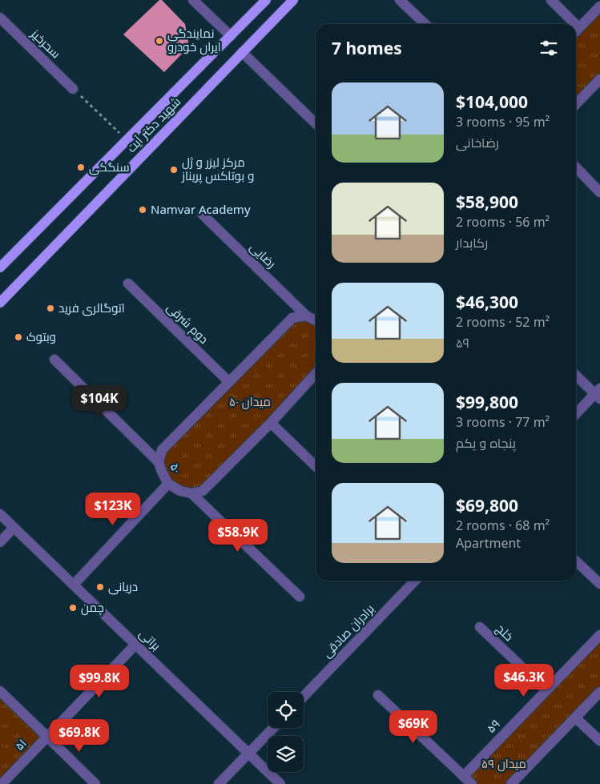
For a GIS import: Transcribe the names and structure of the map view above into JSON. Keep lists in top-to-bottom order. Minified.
{"streets":{"main road":["شهید دکتر آیت"],"street":["سحرخیز","رضایی","دوم شرقی","۵۰","برادران صادقی","خلج","براتی","۵۹","۵۱"]},"crossings":[["رضایی","۵۰"],["دوم شرقی","۵۰"],["خلج","۵۹"],["براتی","۵۱"]],"parks":["میدان ۵۰","میدان ۵۹"],"places":["نمایندگی ایران خودرو","سنگکی","مرکز لیزر و ژل و بوتاکس پریناز","Namvar Academy","اتوگالری فرید","وبتوک","دریانی","چمن"],"page":{"heading":"7 homes","list":[{"name":"$104,000","note":"3 rooms · 95 m² · رضاخانی"},{"name":"$58,900","note":"2 rooms · 56 m² · رکابدار"},{"name":"$46,300","note":"2 rooms · 52 m² · ۵۹"},{"name":"$99,800","note":"3 rooms · 77 m² · پنجاه و یکم"},{"name":"$69,800","note":"2 rooms · 68 m² · Apartment"}],"price":["$104K","$123K","$58.9K","$46.3K","$99.8K","$69K","$69.8K"]}}
